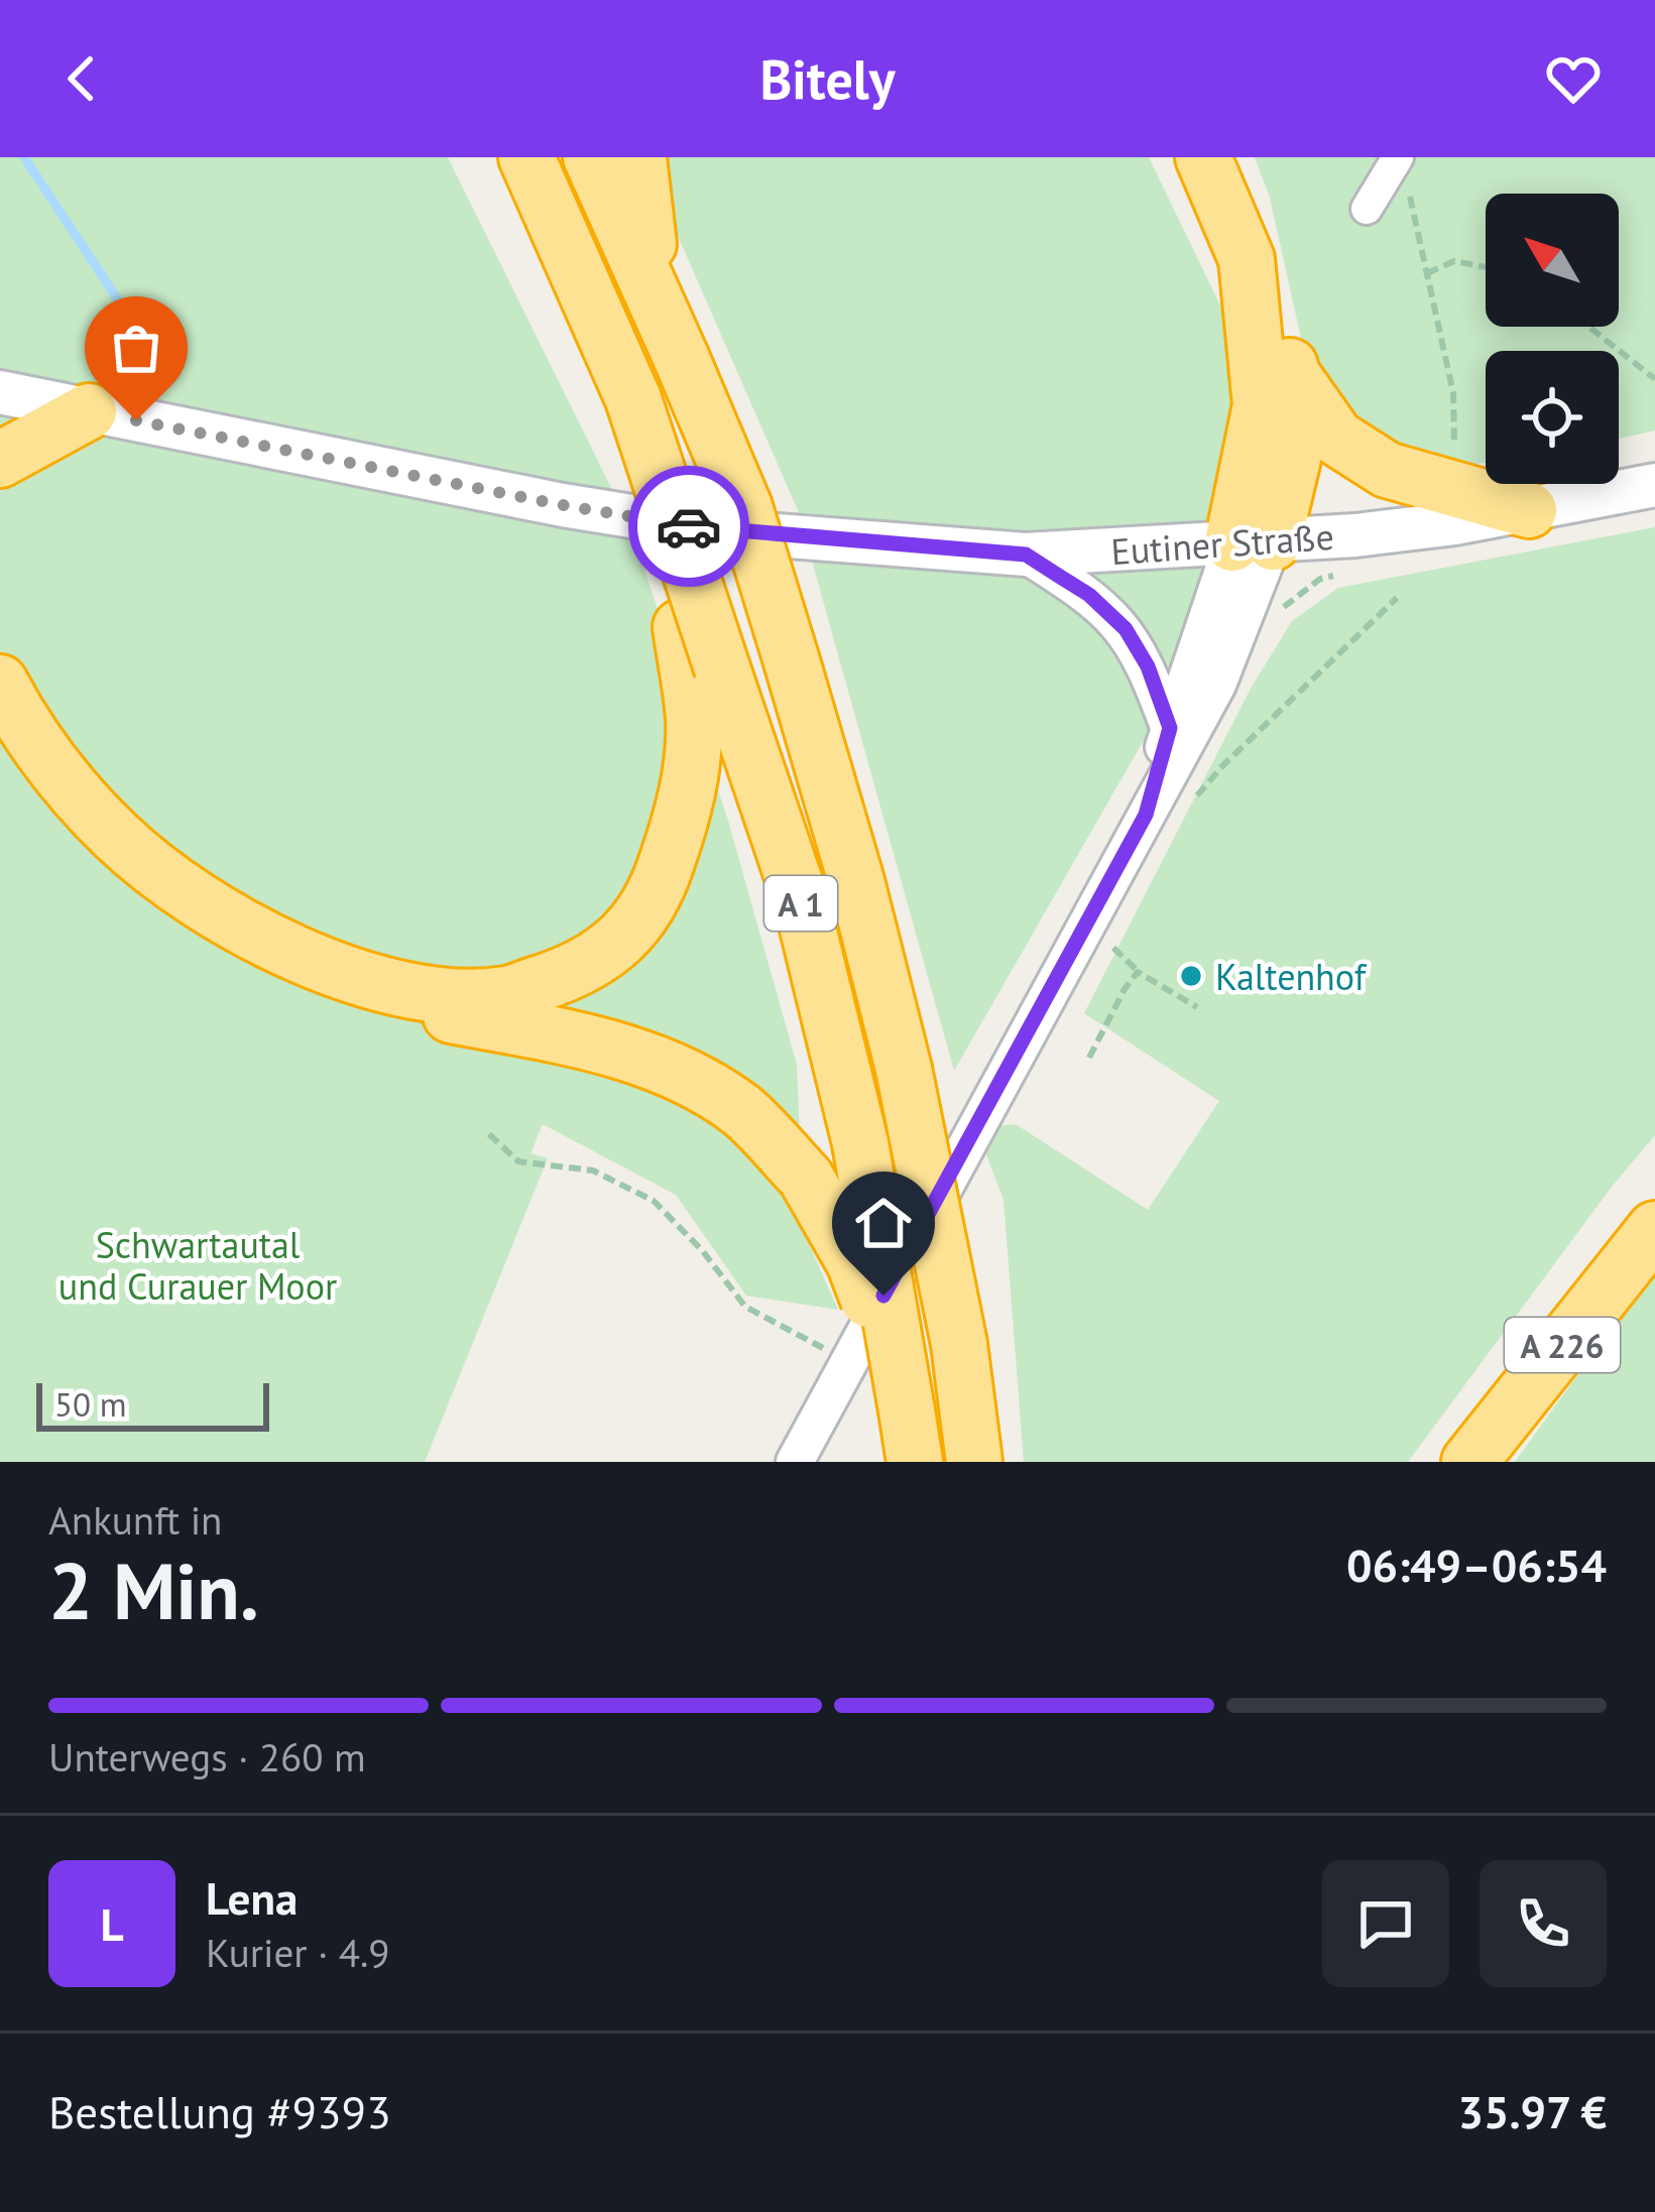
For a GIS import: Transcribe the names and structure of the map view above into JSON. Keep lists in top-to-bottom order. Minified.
{"streets":{"highway":["A 1","A 226"],"main road":["Eutiner Straße"]},"parks":["Schwartautal und Curauer Moor"],"places":["Kaltenhof"],"scale_bar":"50 m","north":"top left","page":{"header":"Bitely","scale":"50 m","heading":["2 Min.","Ankunft in","06:49–06:54"],"panel":["Lena","Kurier · 4.9","Bestellung #9393","35.97 €"],"bar":"Unterwegs · 260 m","round":"L"}}
